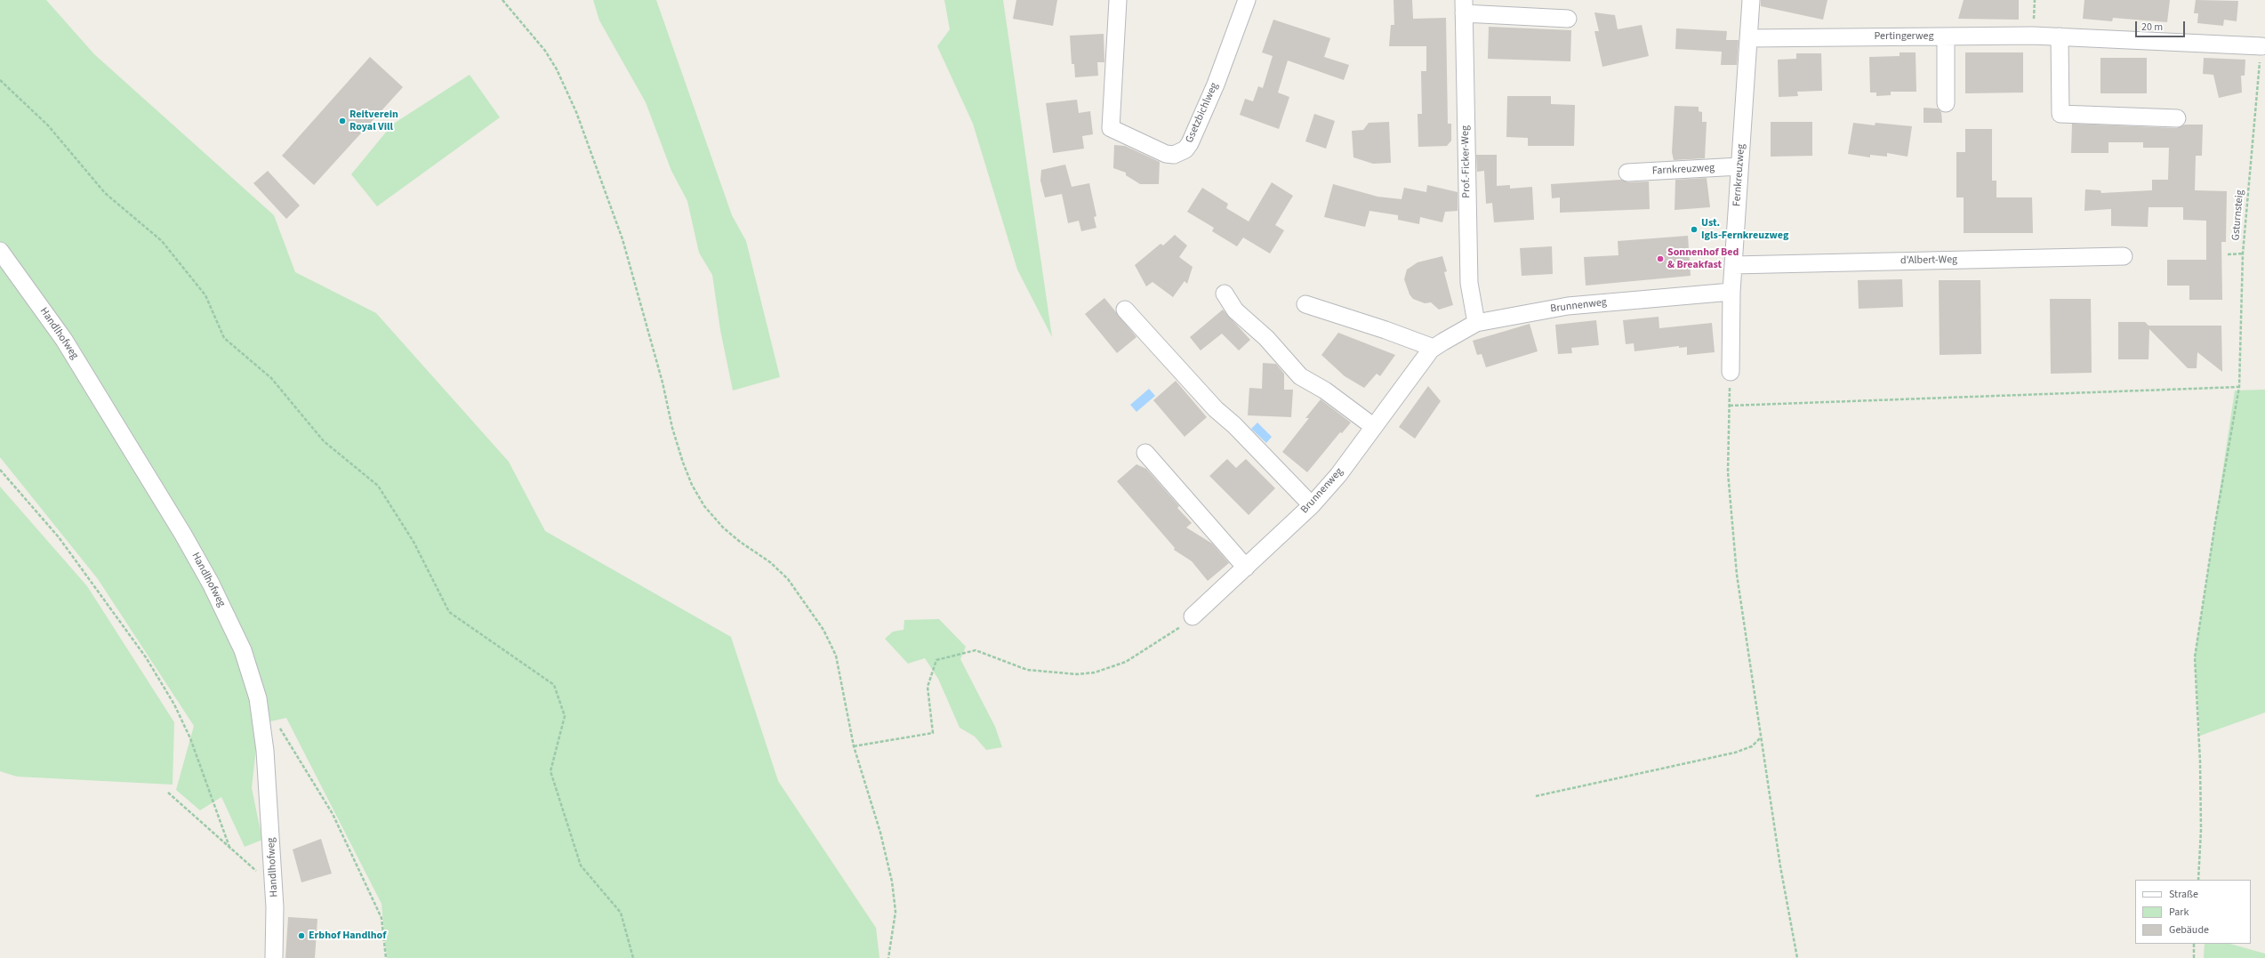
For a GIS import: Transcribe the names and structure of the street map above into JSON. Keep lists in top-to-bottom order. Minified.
{"streets":{"street":["Pertingerweg","Gsetzbichlweg","Prof.-Ficker-Weg","Farnkreuzweg","Fernkreuzweg","d'Albert-Weg","Brunnenweg","Handlhofweg"],"path":["Gsturnsteig"]},"crossings":[["Pertingerweg","Fernkreuzweg"],["Pertingerweg","Gsturnsteig"],["Prof.-Ficker-Weg","Brunnenweg"],["Farnkreuzweg","Fernkreuzweg"],["Fernkreuzweg","d'Albert-Weg"],["Fernkreuzweg","Brunnenweg"]],"places":["Reitverein Royal Vill","Ust. Igls-Fernkreuzweg","Sonnenhof Bed & Breakfast","Erbhof Handlhof"],"legend":["Straße","Park","Gebäude"],"scale_bar":"20 m"}
